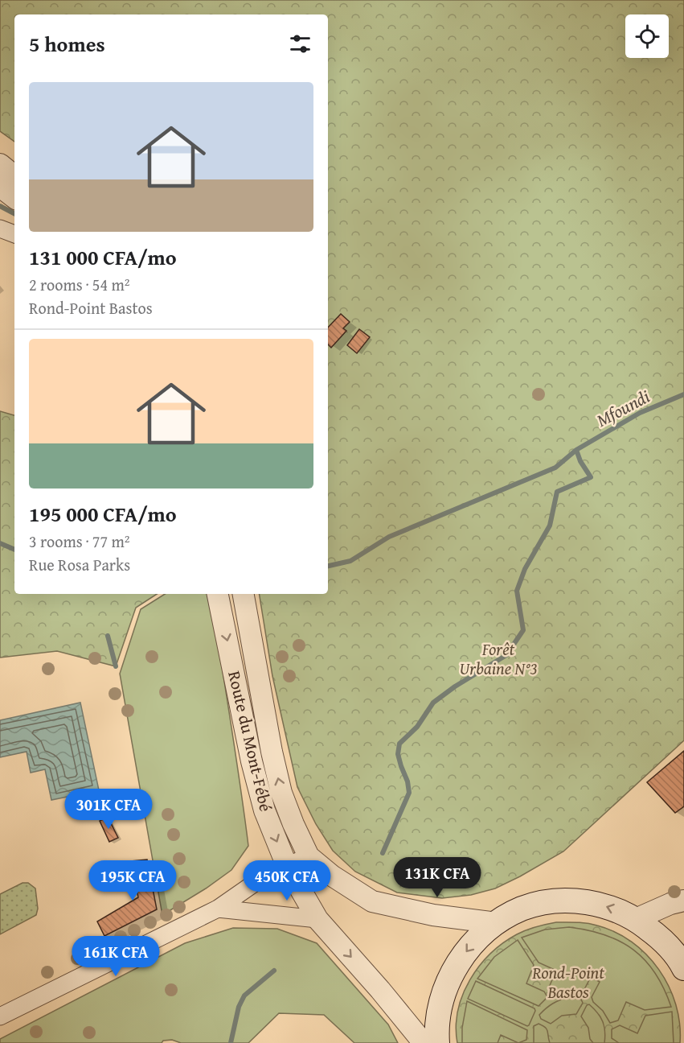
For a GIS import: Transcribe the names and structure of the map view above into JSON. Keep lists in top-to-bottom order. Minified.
{"streets":{"street":["Route du Mont-Fébé"]},"water":["Mfoundi"],"parks":["Forêt Urbaine N°3","Rond-Point Bastos"],"page":{"heading":"5 homes","list":[{"name":"131 000 CFA/mo","note":"2 rooms · 54 m² · Rond-Point Bastos"},{"name":"195 000 CFA/mo","note":"3 rooms · 77 m² · Rue Rosa Parks"}],"price":["301K CFA","131K CFA","195K CFA","450K CFA","161K CFA"]}}
